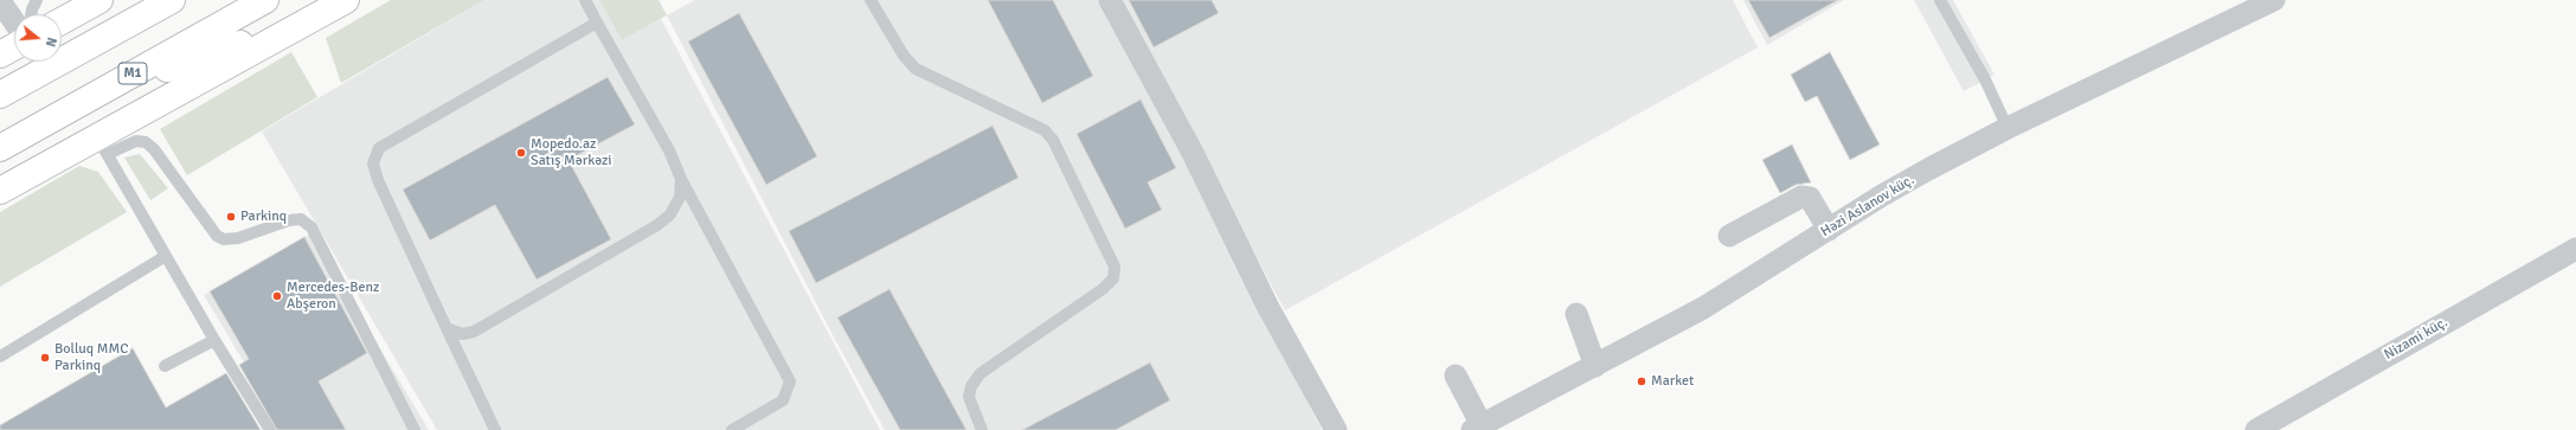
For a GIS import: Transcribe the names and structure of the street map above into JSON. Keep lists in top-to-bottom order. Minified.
{"streets":{"highway":["M1"],"street":["Həzi Aslanov küç.","Nizami küç."]},"places":["Mopedo.az Satış Mərkəzi","Parkinq","Mercedes-Benz Abşeron","Bolluq MMC Parkinq","Market"],"north":"right"}
